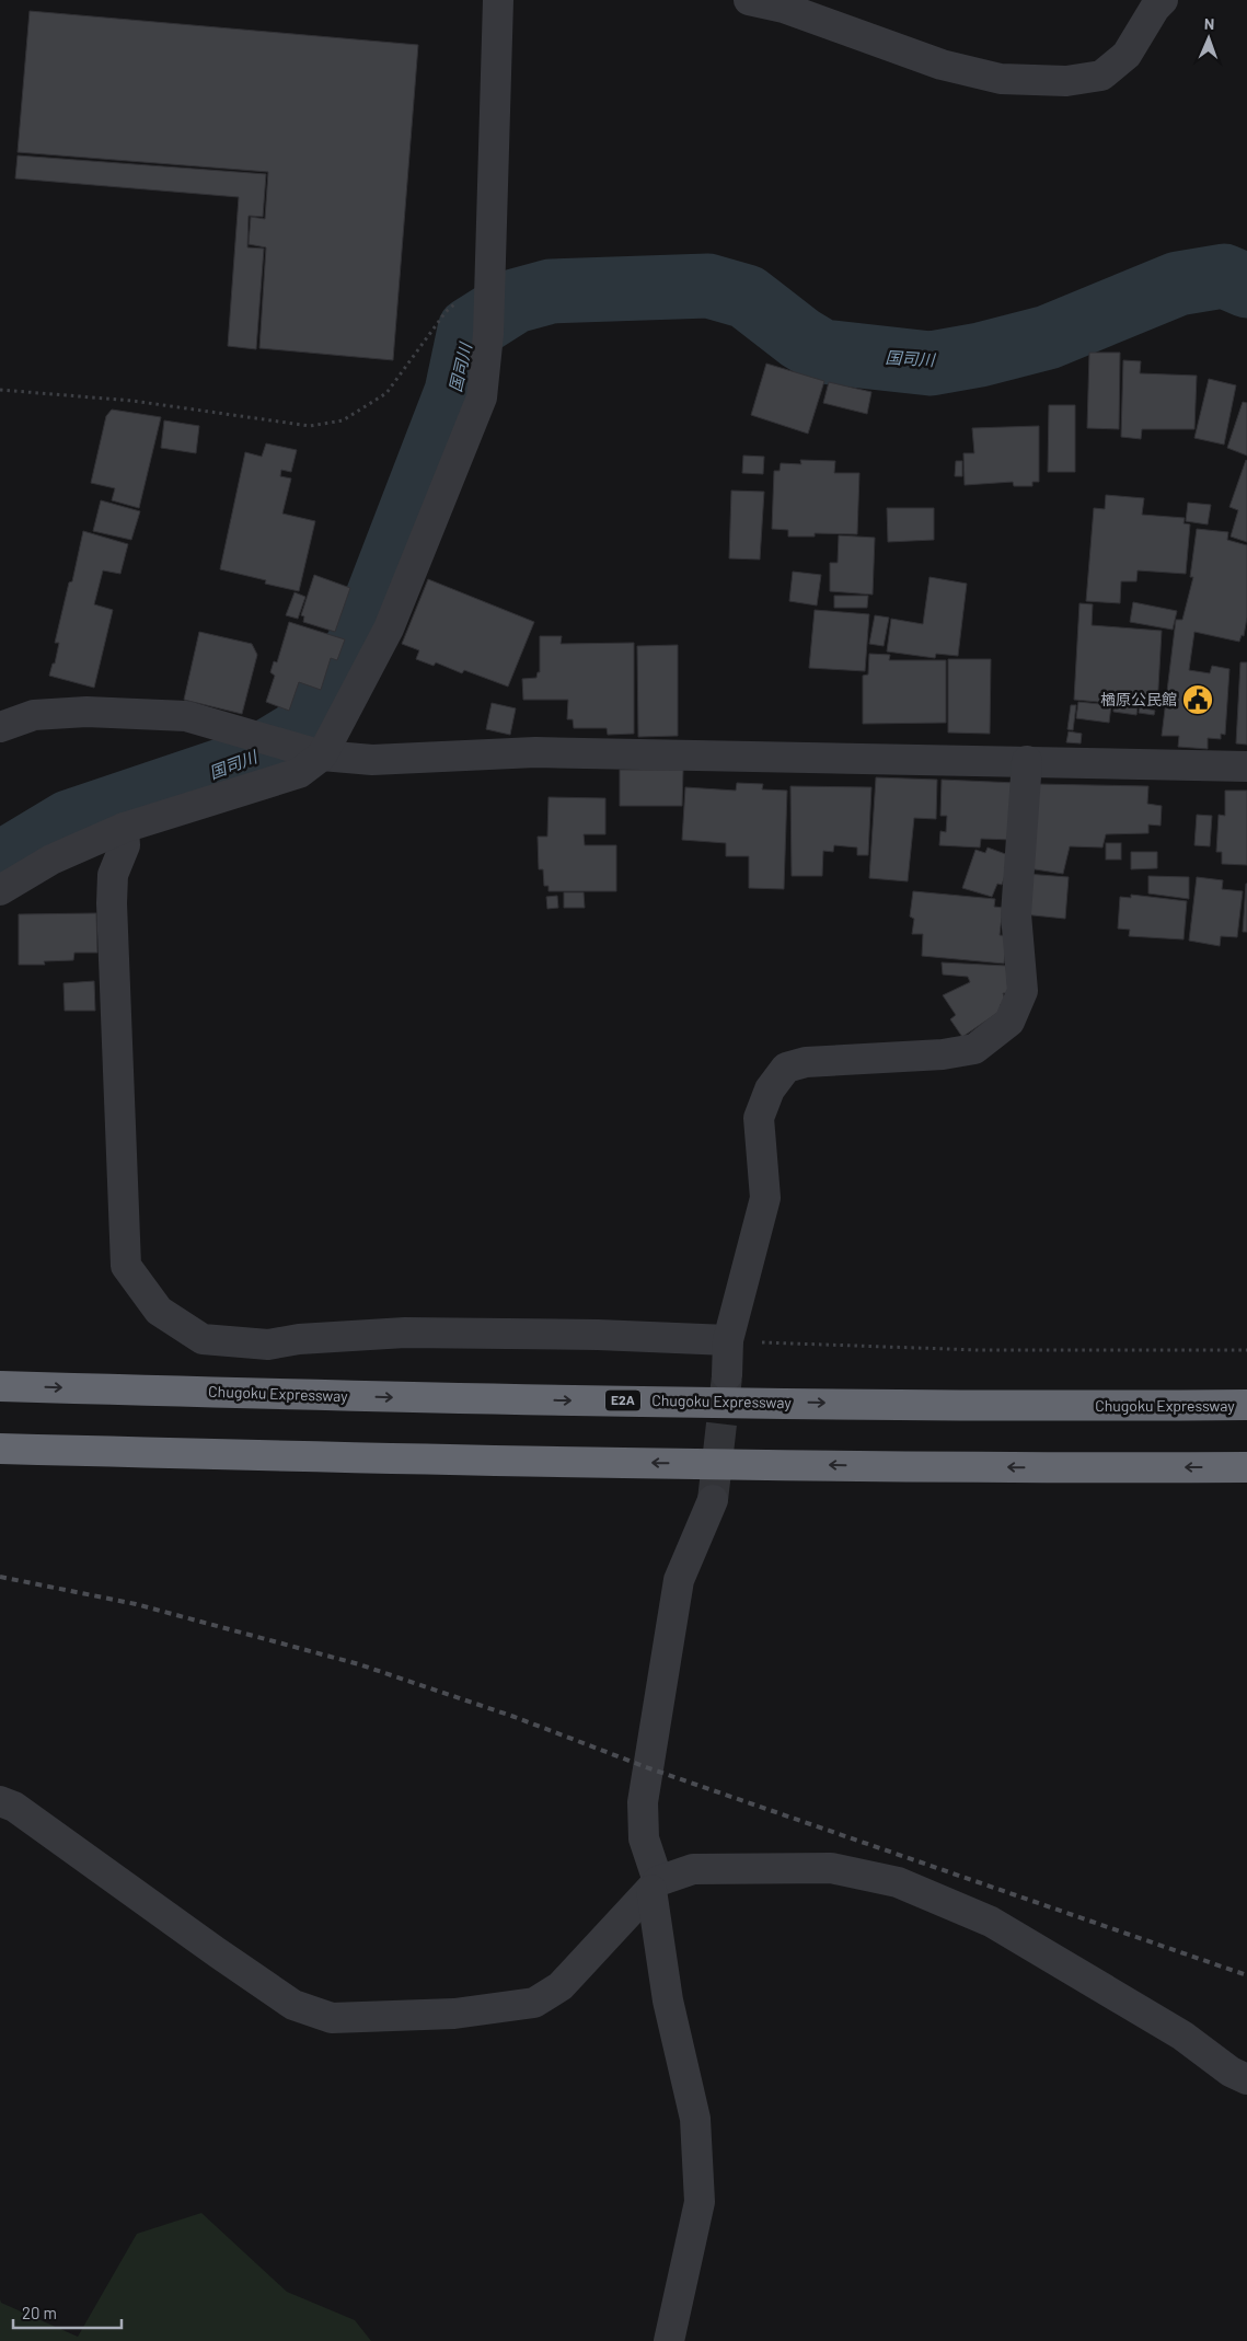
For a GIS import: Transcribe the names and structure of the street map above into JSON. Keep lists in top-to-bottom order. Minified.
{"streets":{"highway":["Chugoku Expressway","E2A"]},"water":["国司川"],"places":{"public building":["楢原公民館"]},"scale_bar":"20 m","north":"top"}
